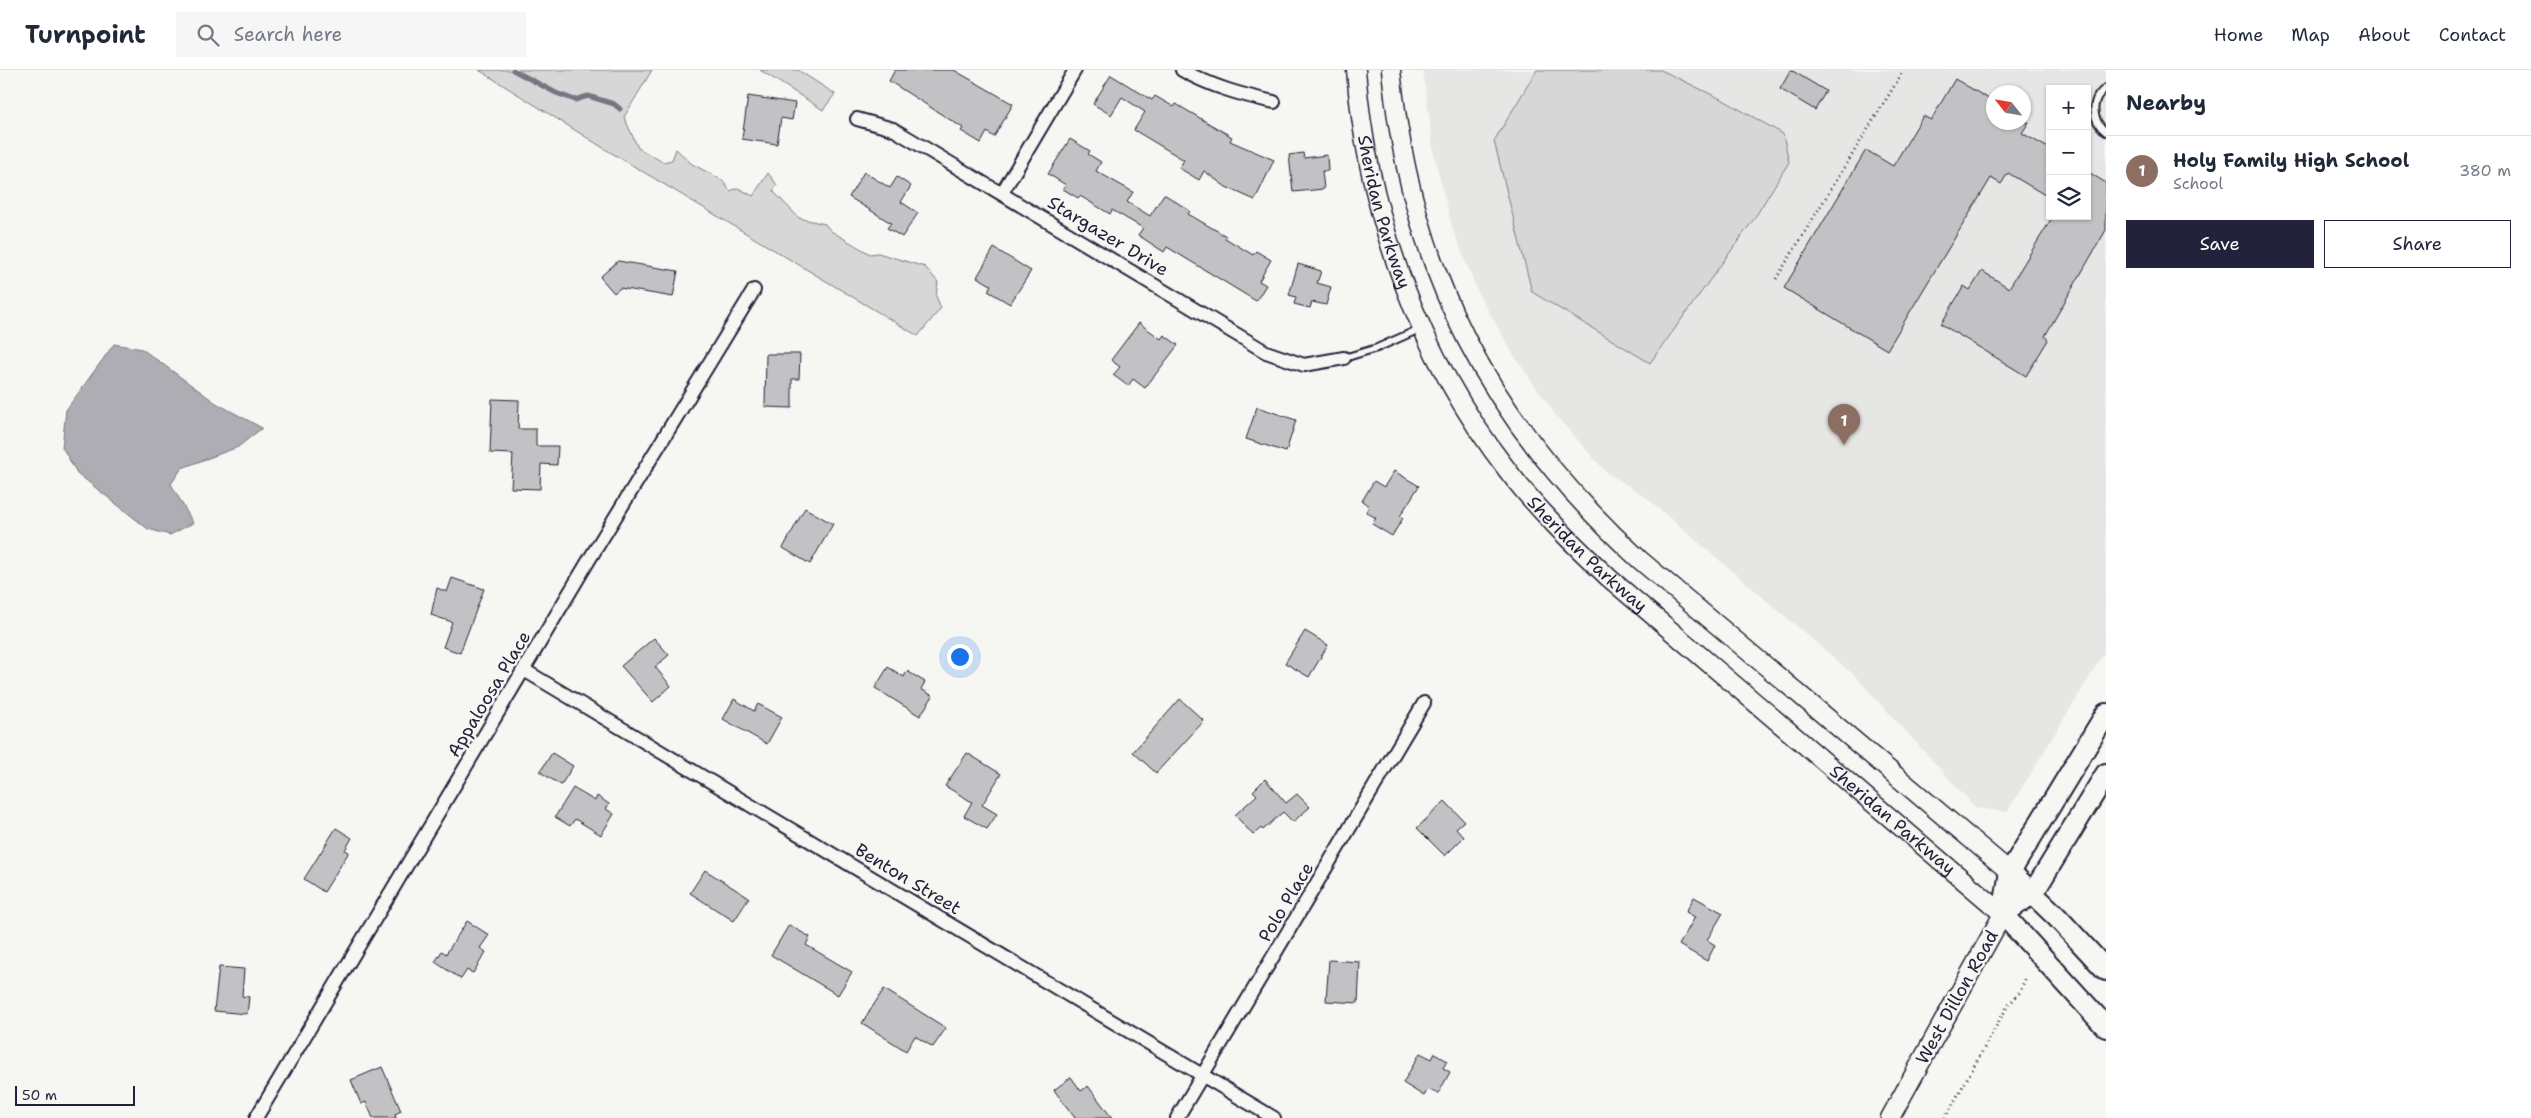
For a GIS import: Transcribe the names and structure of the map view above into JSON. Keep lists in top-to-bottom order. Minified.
{"streets":{"main road":["Sheridan Parkway","West Dillon Road"],"street":["Stargazer Drive","Appaloosa Place","Benton Street","Polo Place"]},"crossings":[["Sheridan Parkway","West Dillon Road"],["Appaloosa Place","Benton Street"],["Benton Street","Polo Place"]],"scale_bar":"50 m","north":"top left","page":{"header":"Turnpoint","search":"Search here","nav":["Home","Map","About","Contact"],"heading":"Nearby","map_buttons":["+","−"],"list":[{"mark":"1","name":"Holy Family High School","note":"School","value":"380 m"}],"buttons":["Save","Share"],"pins":"1","scale":"50 m"}}
